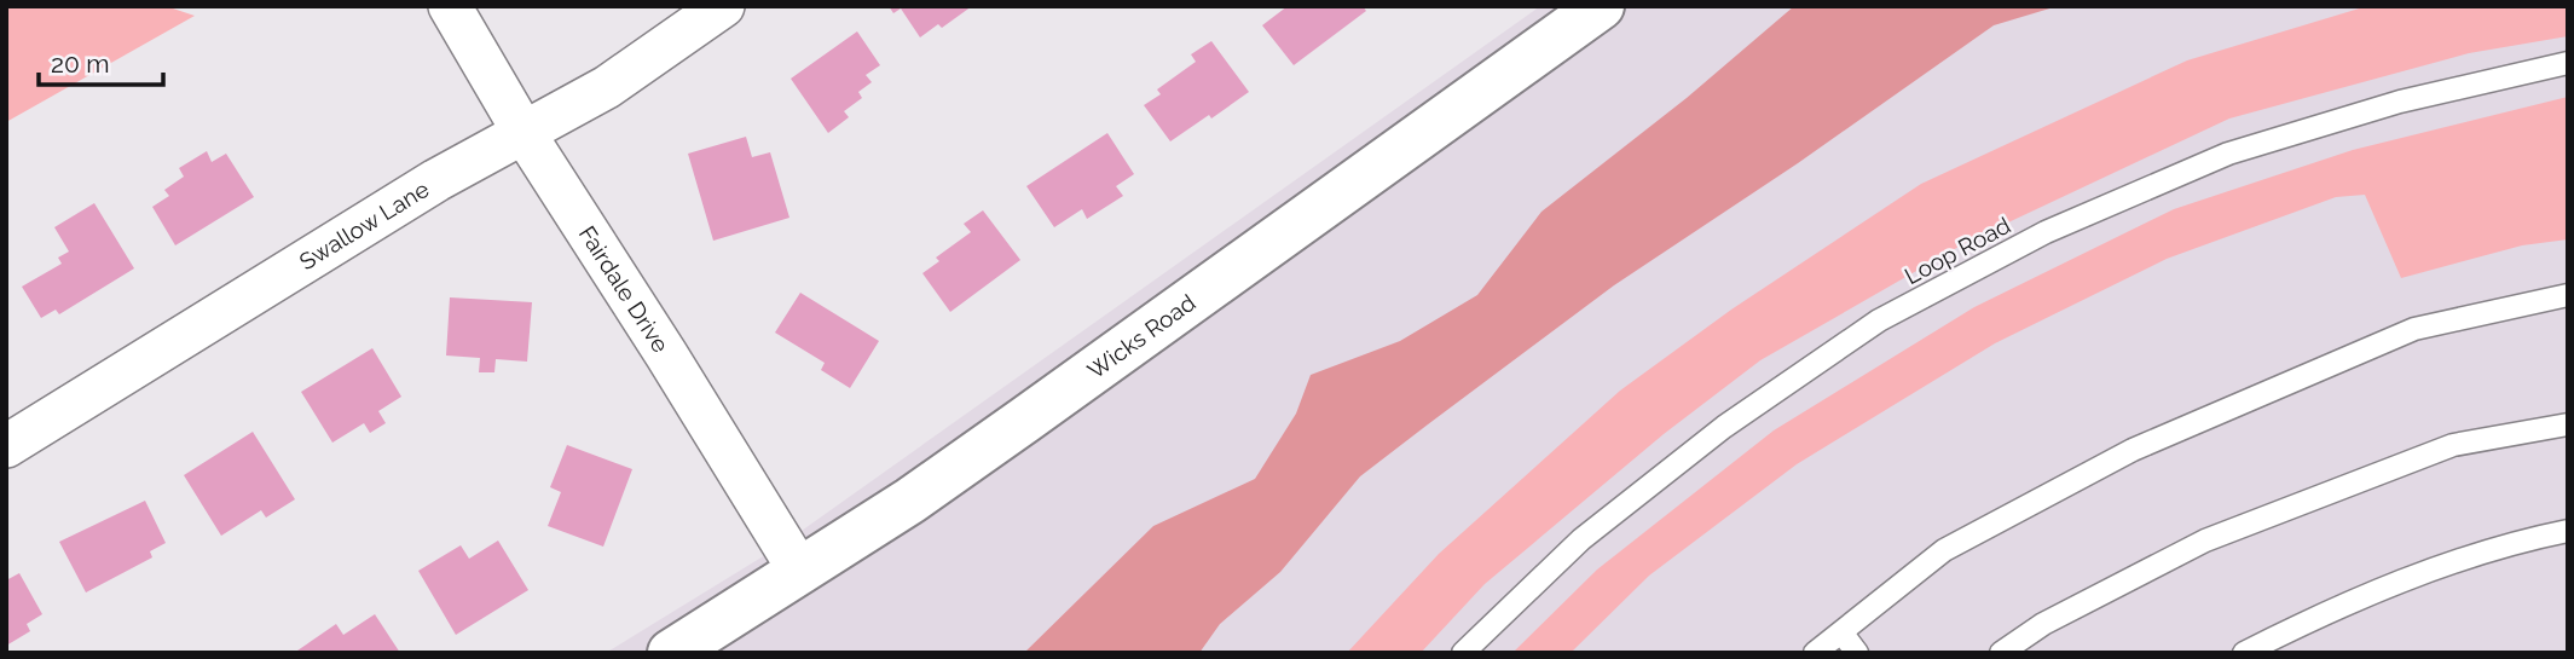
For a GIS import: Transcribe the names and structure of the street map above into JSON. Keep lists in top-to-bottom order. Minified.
{"streets":{"main road":["Wicks Road"],"street":["Swallow Lane","Fairdale Drive"],"lane":["Loop Road"]},"crossings":[["Swallow Lane","Fairdale Drive"],["Fairdale Drive","Wicks Road"]],"scale_bar":"20 m"}
